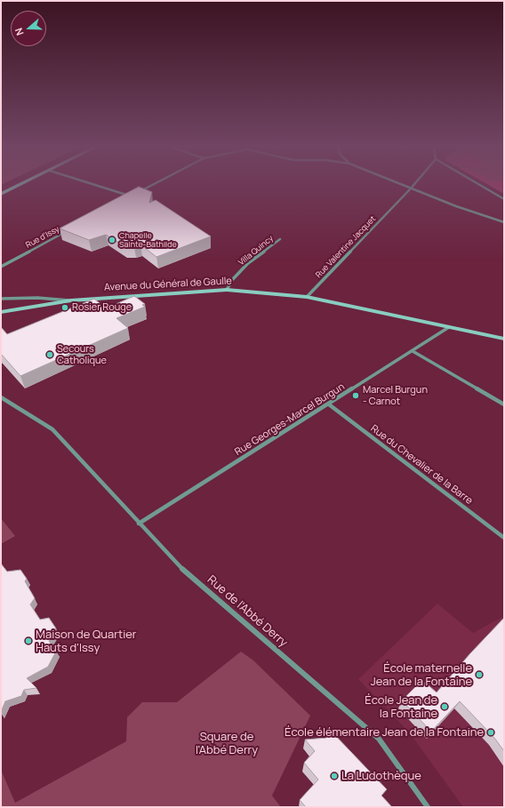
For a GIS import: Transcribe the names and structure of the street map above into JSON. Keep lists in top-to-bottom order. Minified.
{"streets":{"main road":["Avenue du Général de Gaulle"],"street":["Rue d'Issy","Rue Valentine Jacquet","Villa Quincy","Rue Georges-Marcel Burgun","Rue du Chevalier de la Barre","Rue de l'Abbé Derry"]},"crossings":[["Rue Valentine Jacquet","Avenue du Général de Gaulle"],["Villa Quincy","Avenue du Général de Gaulle"],["Avenue du Général de Gaulle","Rue Georges-Marcel Burgun"],["Rue Georges-Marcel Burgun","Rue du Chevalier de la Barre"],["Rue Georges-Marcel Burgun","Rue de l'Abbé Derry"]],"parks":["Square de l'Abbé Derry"],"places":["Chapelle Sainte-Bathilde","Rosier Rouge","Secours Catholique","Marcel Burgun - Carnot","Maison de Quartier Hauts d'Issy","École maternelle Jean de la Fontaine","École Jean de la Fontaine","École élémentaire Jean de la Fontaine","La Ludothèque"],"north":"left"}
